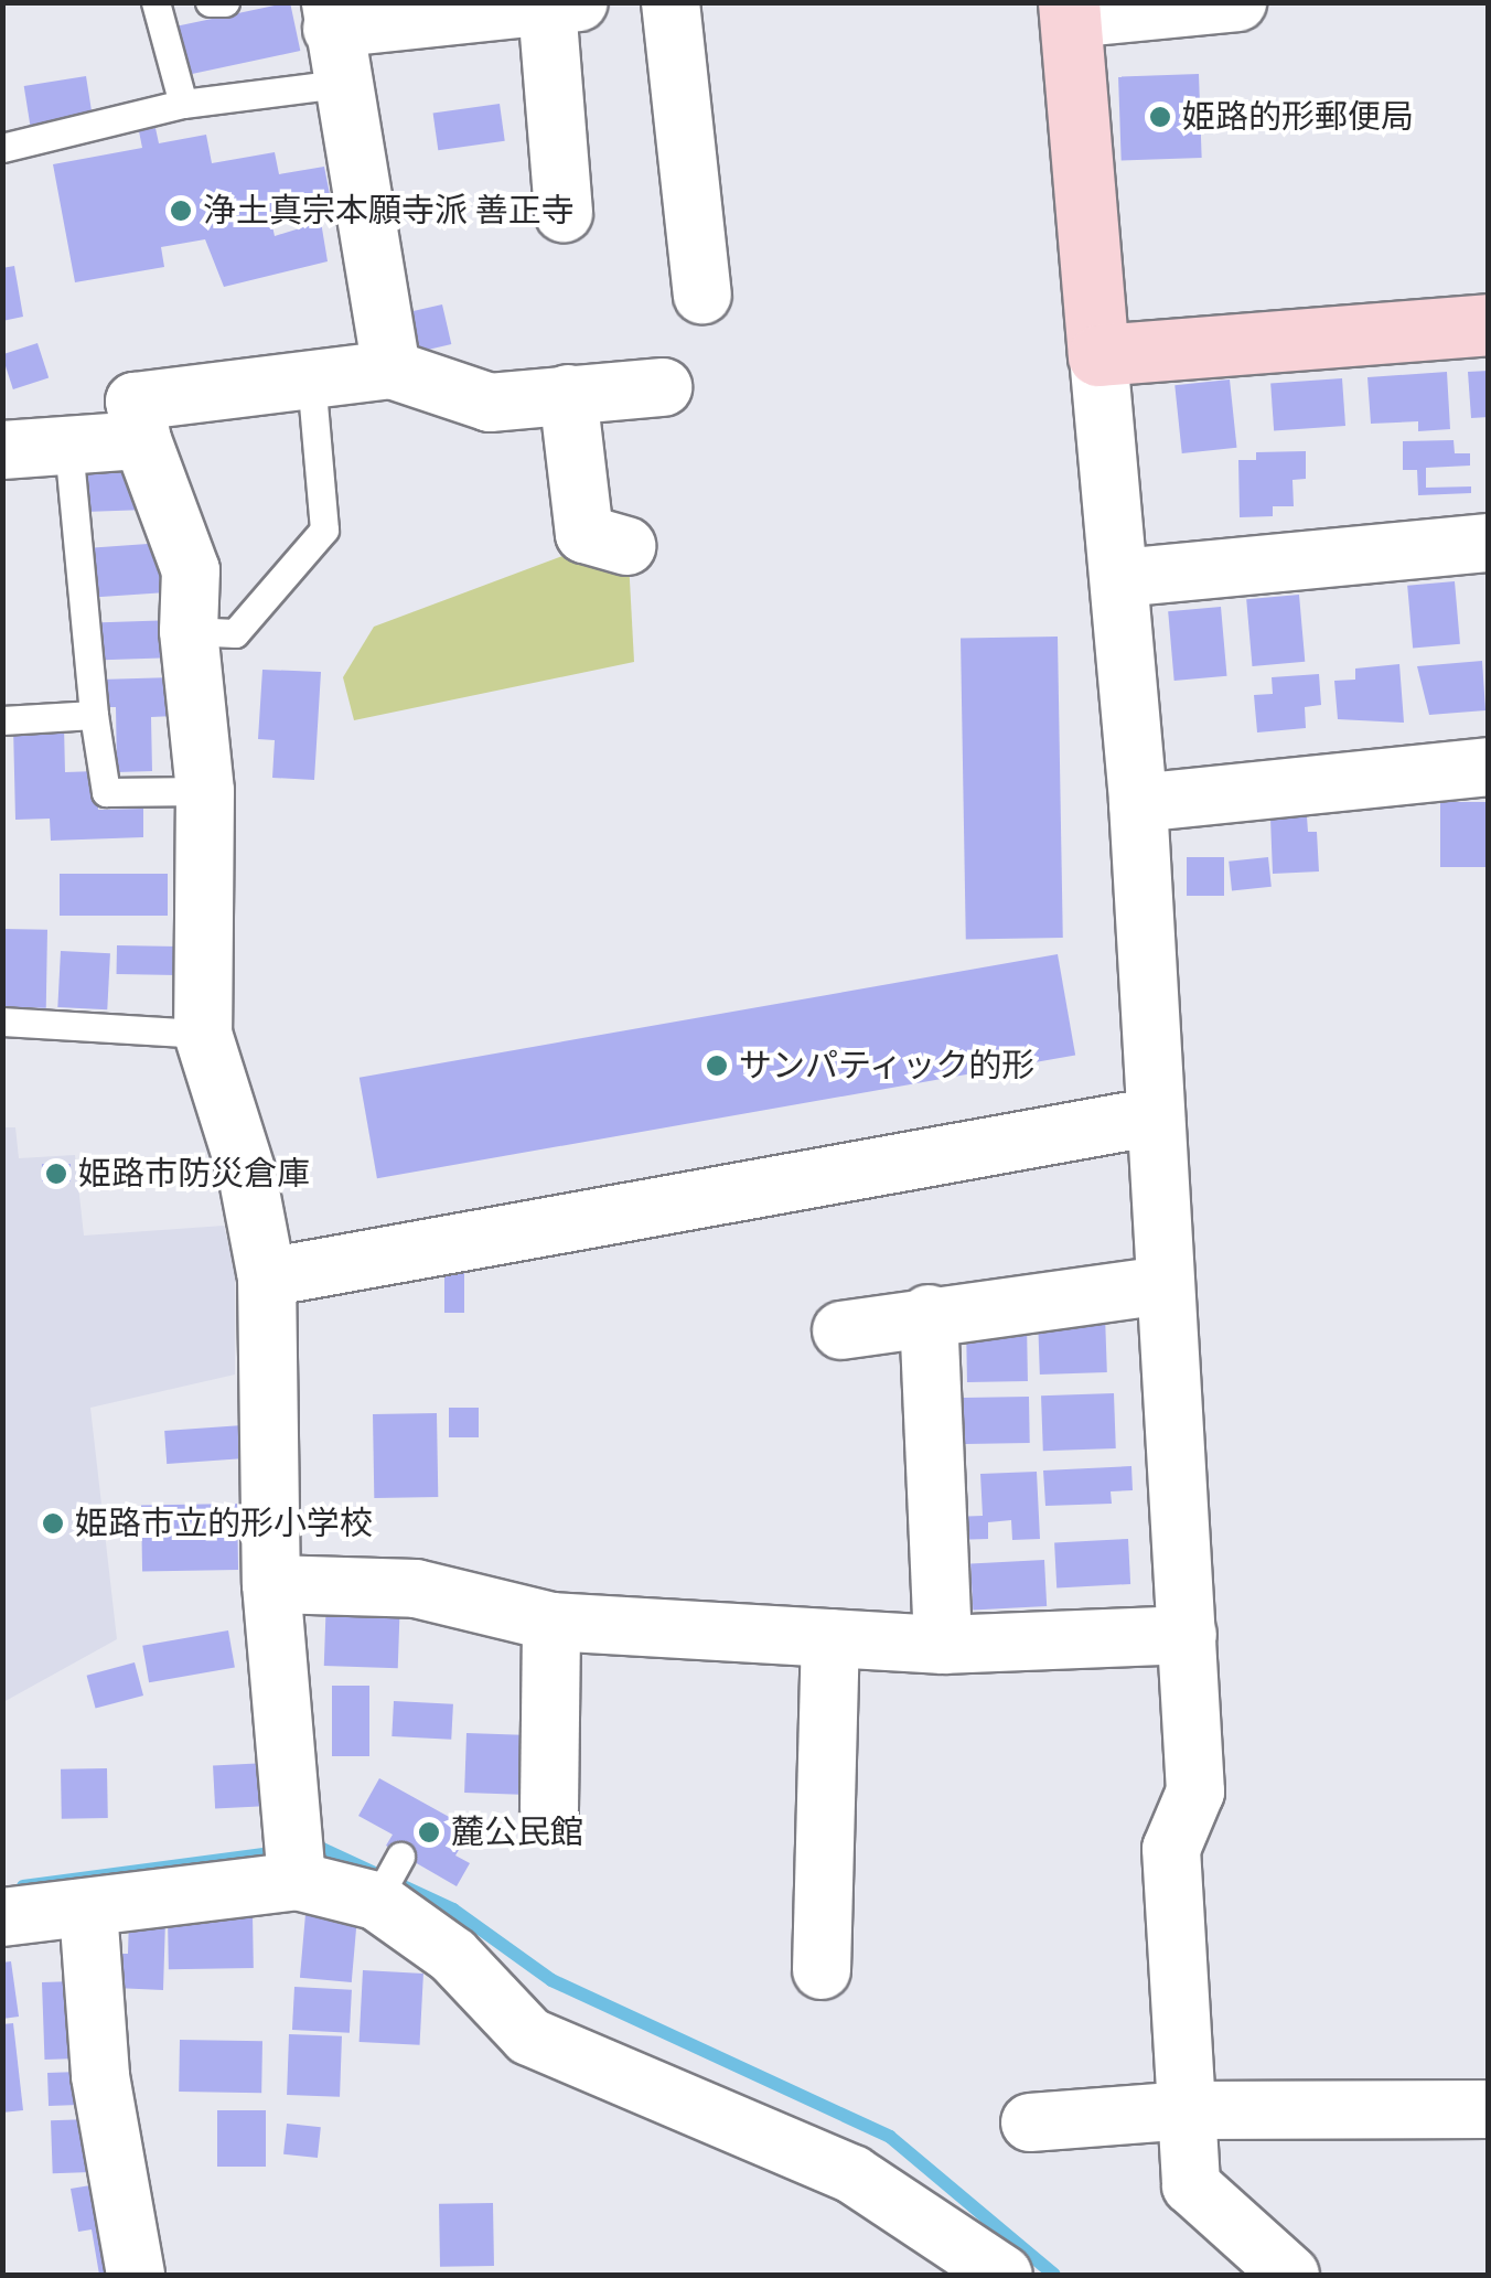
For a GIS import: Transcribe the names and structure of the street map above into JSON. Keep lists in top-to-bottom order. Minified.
{"places":["姫路的形郵便局","浄土真宗本願寺派 善正寺","サンパティック的形","姫路市防災倉庫","姫路市立的形小学校","麓公民館"]}
